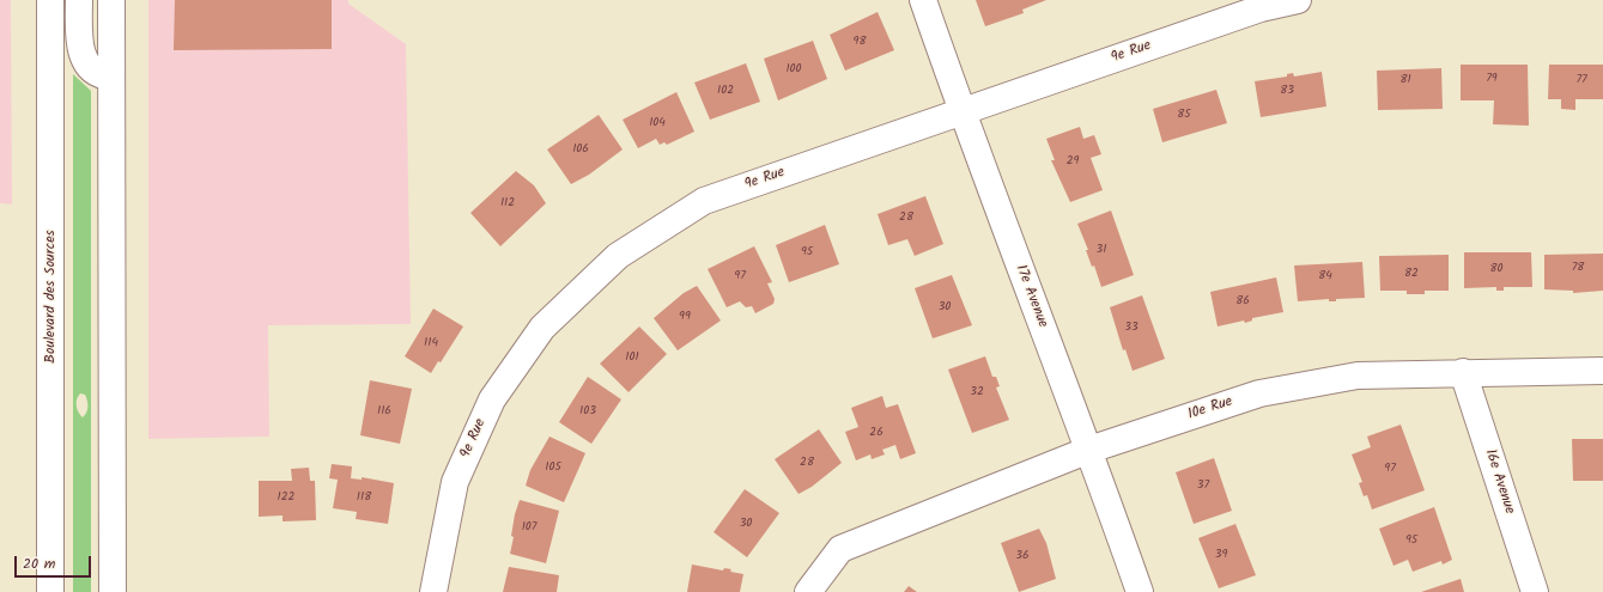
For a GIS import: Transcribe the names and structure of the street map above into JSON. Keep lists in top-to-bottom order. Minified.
{"streets":{"street":["9e Rue","Boulevard des Sources","17e Avenue","10e Rue","16e Avenue"]},"crossings":[["9e Rue","17e Avenue"],["17e Avenue","10e Rue"],["10e Rue","16e Avenue"]],"house_numbers":["98","100","79","81","77","102","83","85","104","106","29","112","28","31","95","78","80","82","97","84","86","30","99","33","114","101","32","116","103","26","28","105","97","37","122","118","30","107","95","39","36"],"scale_bar":"20 m"}
